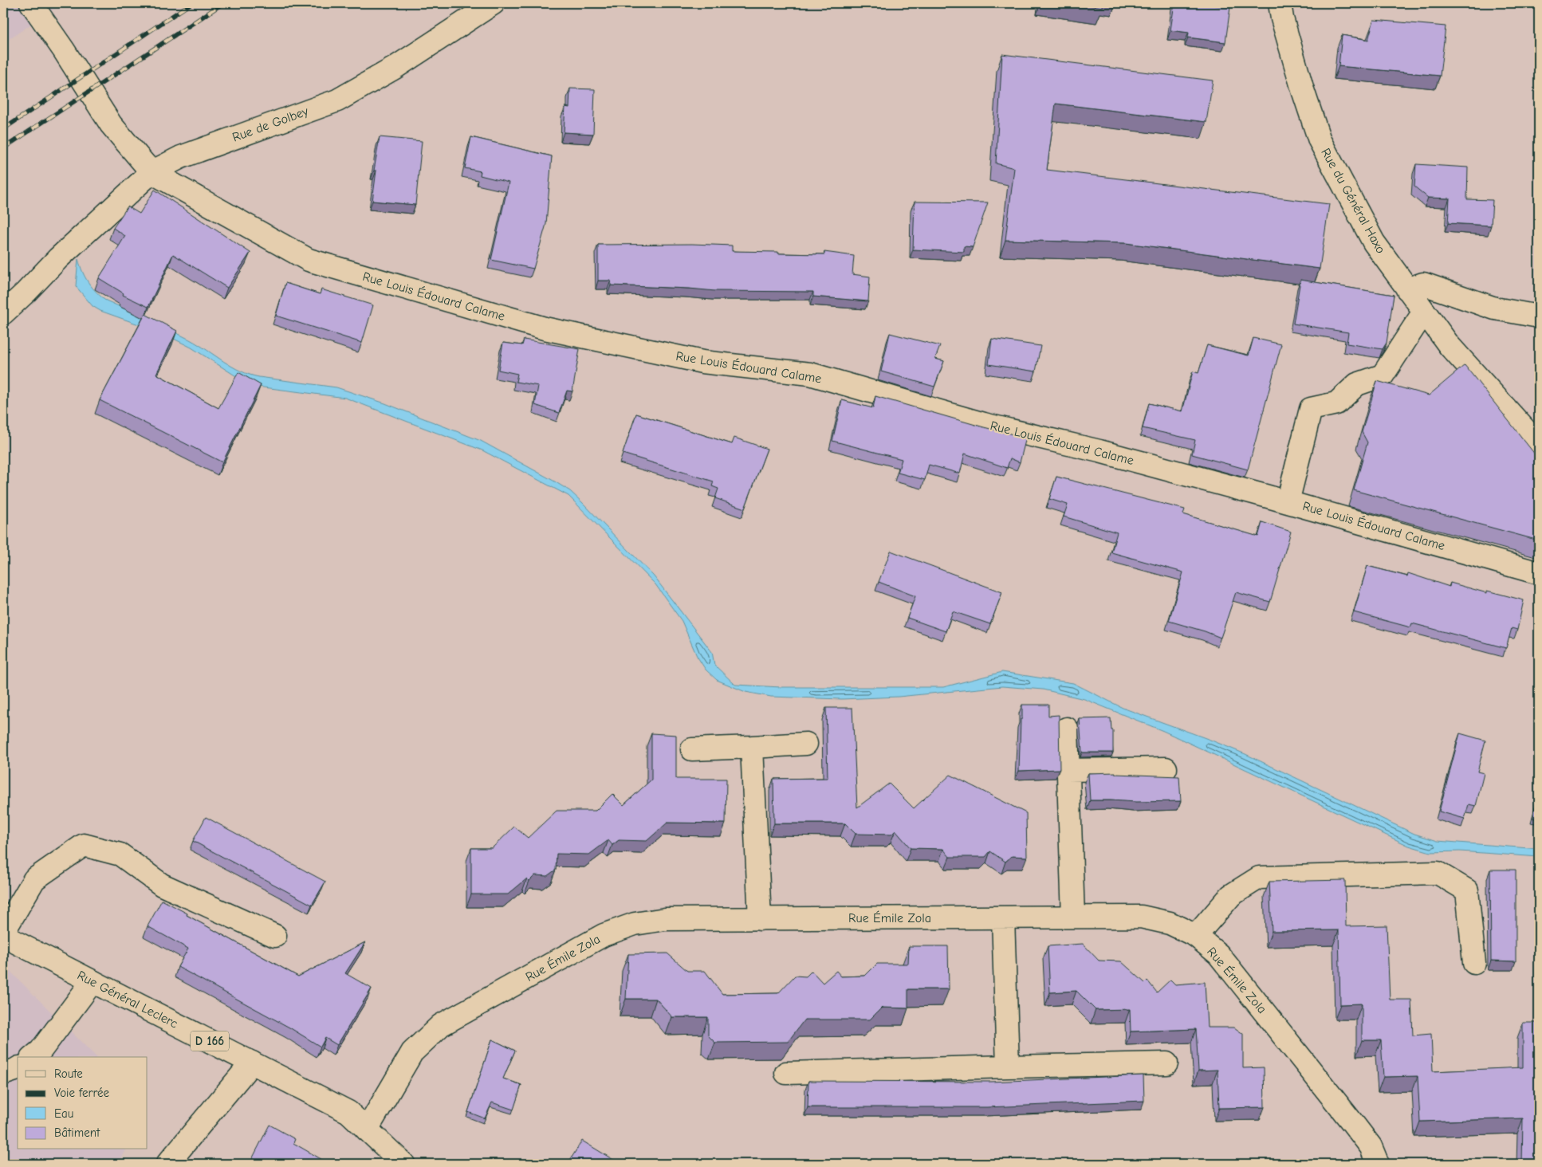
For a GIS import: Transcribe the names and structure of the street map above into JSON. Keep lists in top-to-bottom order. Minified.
{"streets":{"street":["Rue de Golbey","Rue du Général Haxo","Rue Louis Édouard Calame","Rue Émile Zola","Rue Général Leclerc","D 166"]},"crossings":[["Rue de Golbey","Rue Louis Édouard Calame"],["Rue Émile Zola","Rue Général Leclerc"]],"legend":["Route","Voie ferrée","Eau","Bâtiment"]}
